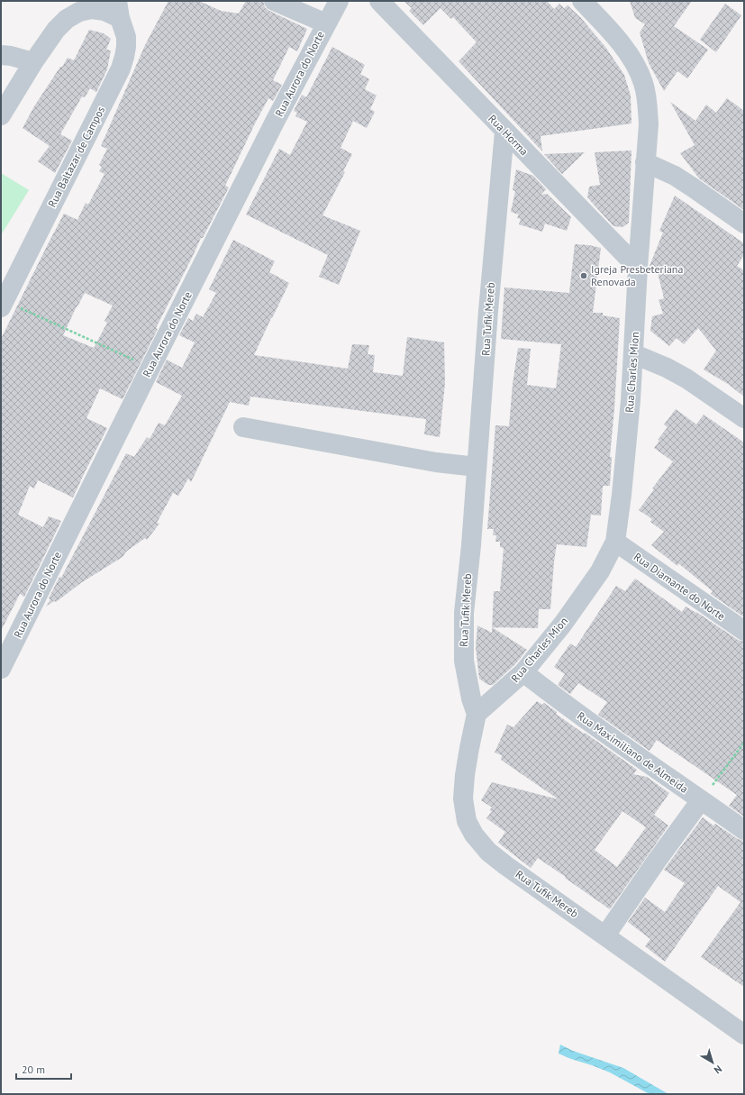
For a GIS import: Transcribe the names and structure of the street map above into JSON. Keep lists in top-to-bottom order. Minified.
{"streets":{"street":["Rua Aurora do Norte","Rua Horma","Rua Baltazar de Campos","Rua Tufik Mereb","Rua Charles Mion","Rua Diamante do Norte","Rua Maximiliano de Almeida"]},"crossings":[["Rua Horma","Rua Tufik Mereb"],["Rua Horma","Rua Charles Mion"],["Rua Tufik Mereb","Rua Charles Mion"],["Rua Charles Mion","Rua Diamante do Norte"],["Rua Charles Mion","Rua Maximiliano de Almeida"]],"places":["Igreja Presbeteriana Renovada"],"scale_bar":"20 m","north":"bottom right"}
